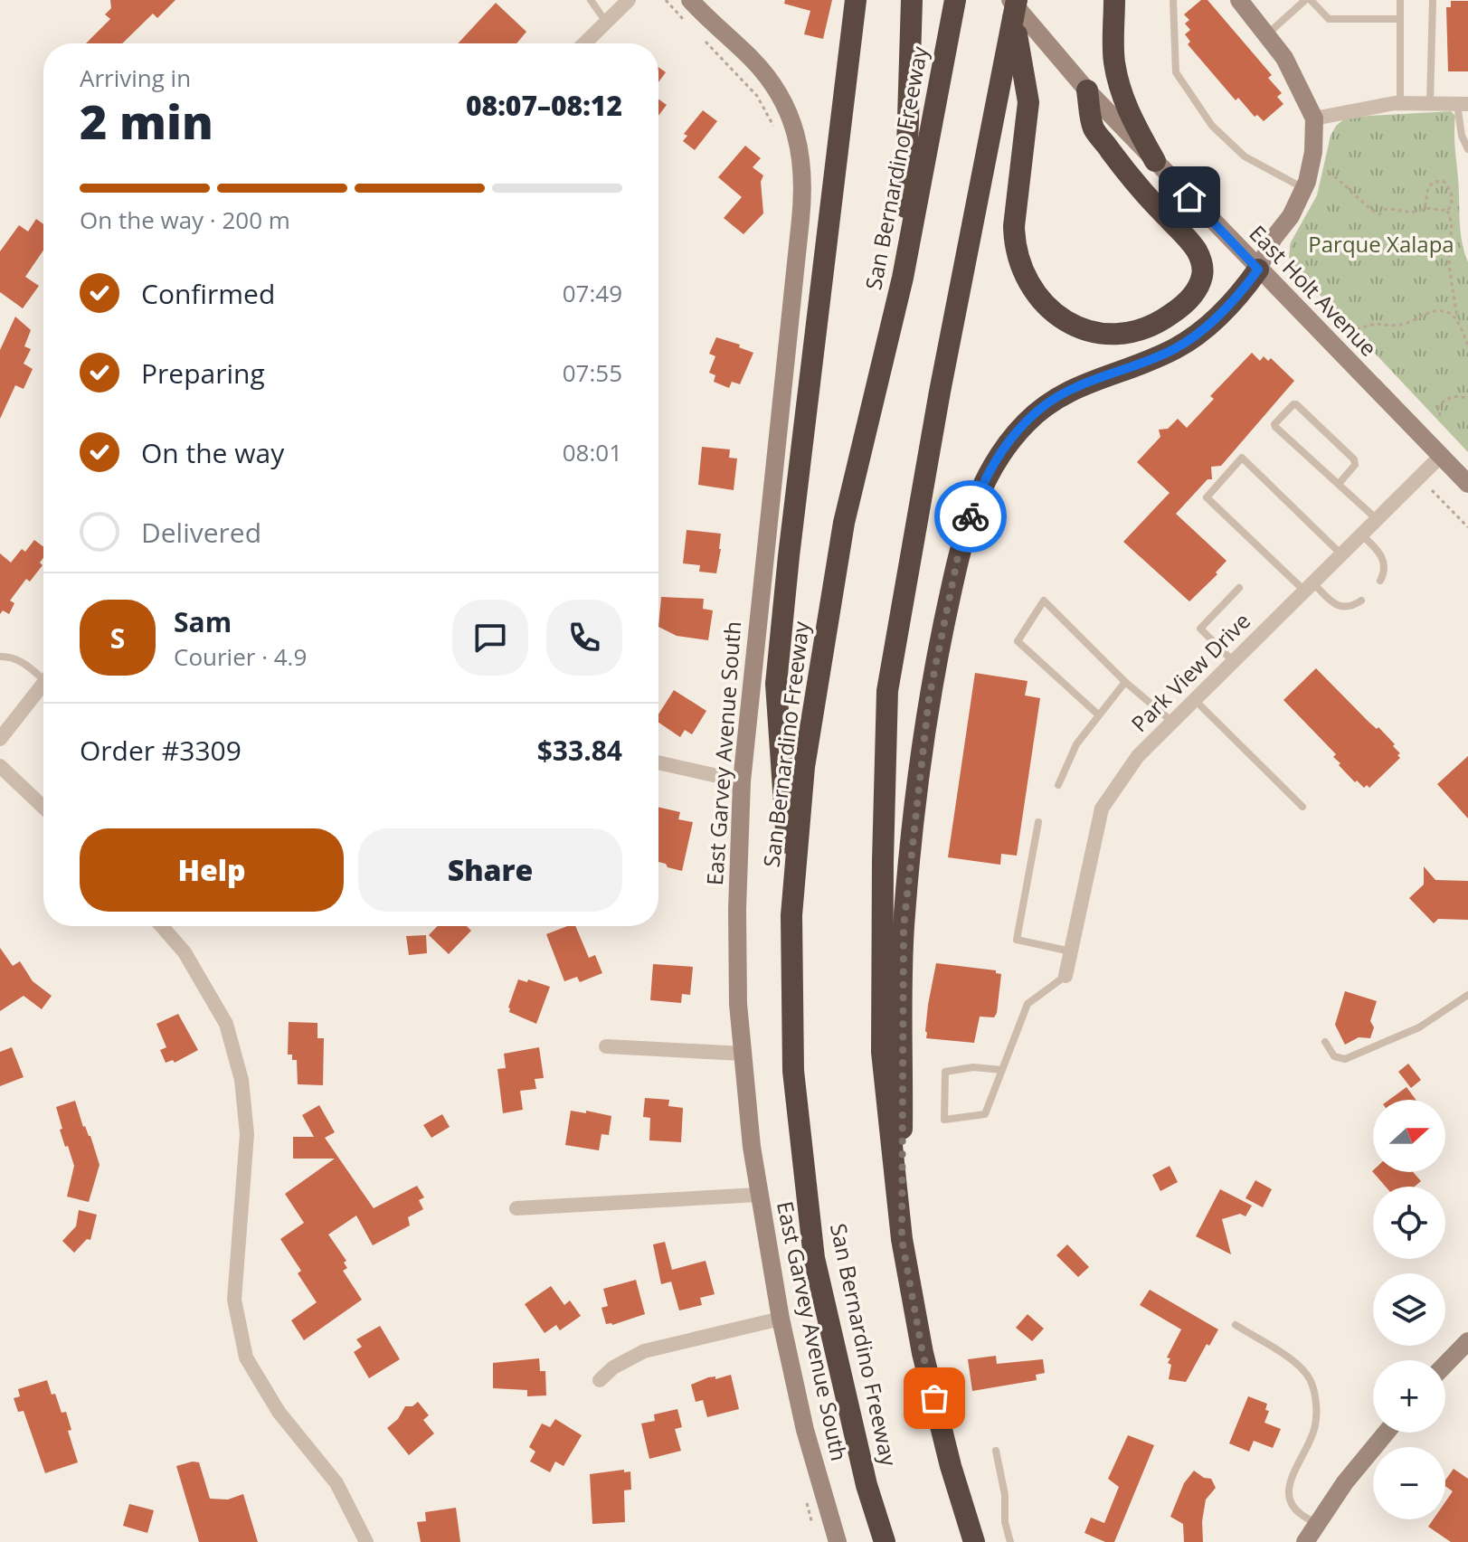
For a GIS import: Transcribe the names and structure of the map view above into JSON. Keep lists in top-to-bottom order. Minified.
{"streets":{"highway":["San Bernardino Freeway"],"street":["East Holt Avenue","Park View Drive","East Garvey Avenue South"]},"crossings":[["East Holt Avenue","Park View Drive"]],"parks":["Parque Xalapa"],"north":"right","page":{"heading":["2 min","Arriving in","08:07–08:12"],"panel":["Sam","Courier · 4.9","Order #3309","$33.84"],"bar":"On the way · 200 m","list":[["Confirmed","07:49"],["Preparing","07:55"],["On the way","08:01"],"Delivered"],"round":"S","buttons":["Help","Share"],"map_buttons":["+","−"]}}
